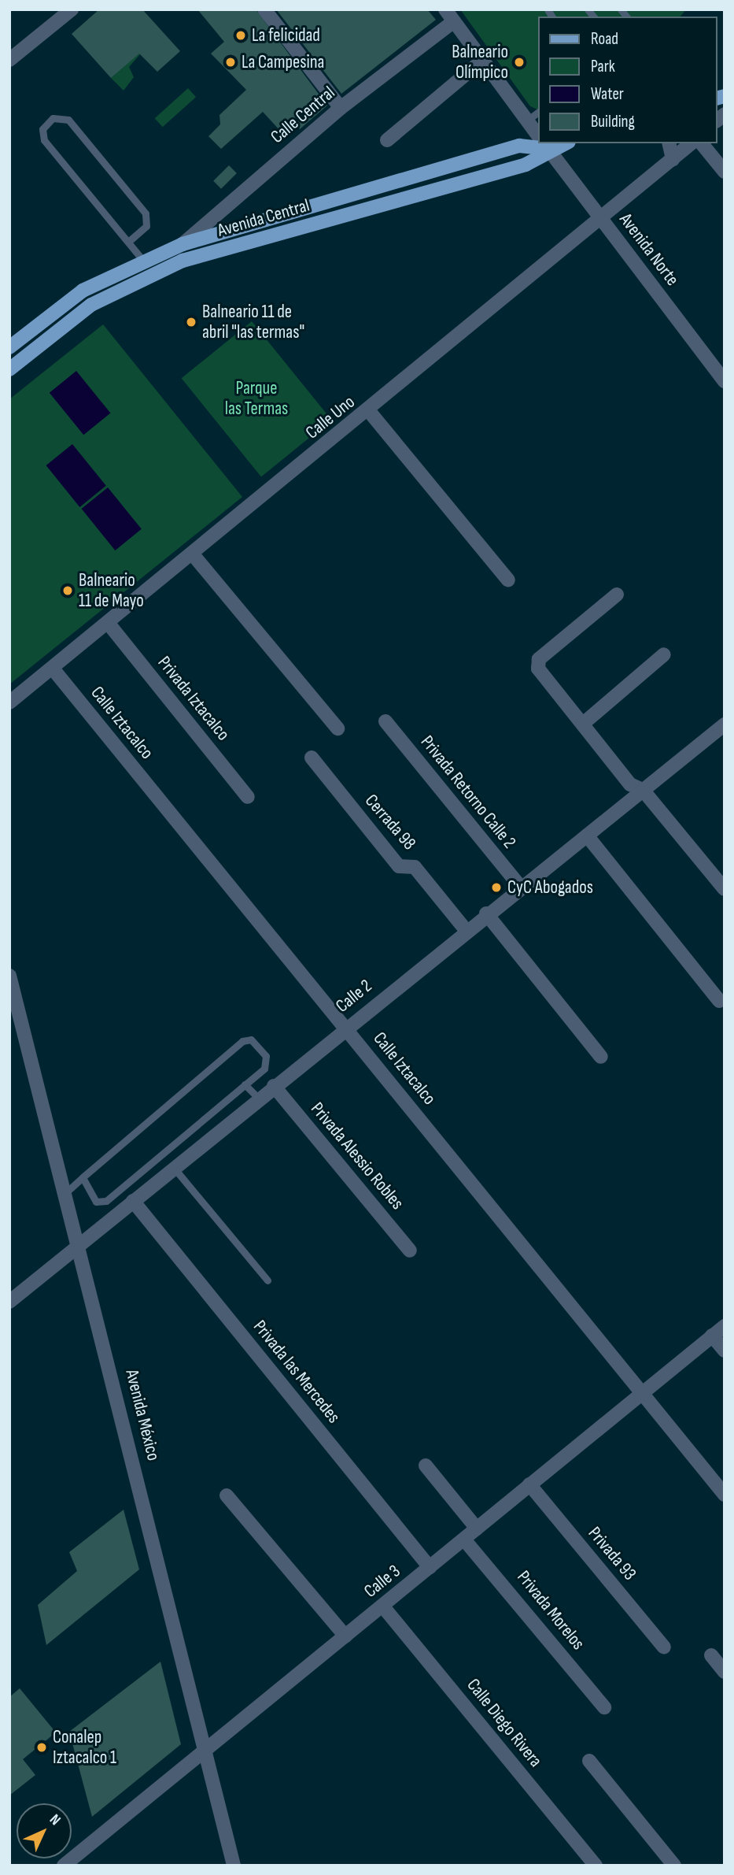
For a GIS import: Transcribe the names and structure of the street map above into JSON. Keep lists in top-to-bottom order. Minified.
{"streets":{"main road":["Avenida Central"],"street":["Calle Central","Avenida Norte","Calle Uno","Privada Iztacalco","Calle Iztacalco","Privada Retorno Calle 2","Cerrada 98","Calle 2","Privada Alessio Robles","Privada las Mercedes","Avenida México","Privada 93","Calle 3","Privada Morelos","Calle Diego Rivera"]},"crossings":[["Calle Central","Avenida Central"],["Calle Central","Avenida Norte"],["Avenida Central","Avenida Norte"],["Avenida Norte","Calle Uno"],["Calle Uno","Privada Iztacalco"],["Calle Uno","Calle Iztacalco"],["Calle Iztacalco","Calle 2"],["Calle Iztacalco","Calle 3"],["Privada Retorno Calle 2","Calle 2"],["Cerrada 98","Calle 2"],["Calle 2","Privada Alessio Robles"],["Calle 2","Privada las Mercedes"],["Calle 2","Avenida México"],["Privada las Mercedes","Calle 3"],["Avenida México","Calle 3"],["Privada 93","Calle 3"],["Calle 3","Privada Morelos"],["Calle 3","Calle Diego Rivera"]],"parks":["Parque las Termas"],"places":["La felicidad","La Campesina","Balneario Olímpico","Balneario 11 de abril \"las termas\"","Balneario 11 de Mayo","CyC Abogados","Conalep Iztacalco 1"],"legend":["Road","Park","Water","Building"],"north":"top right"}
